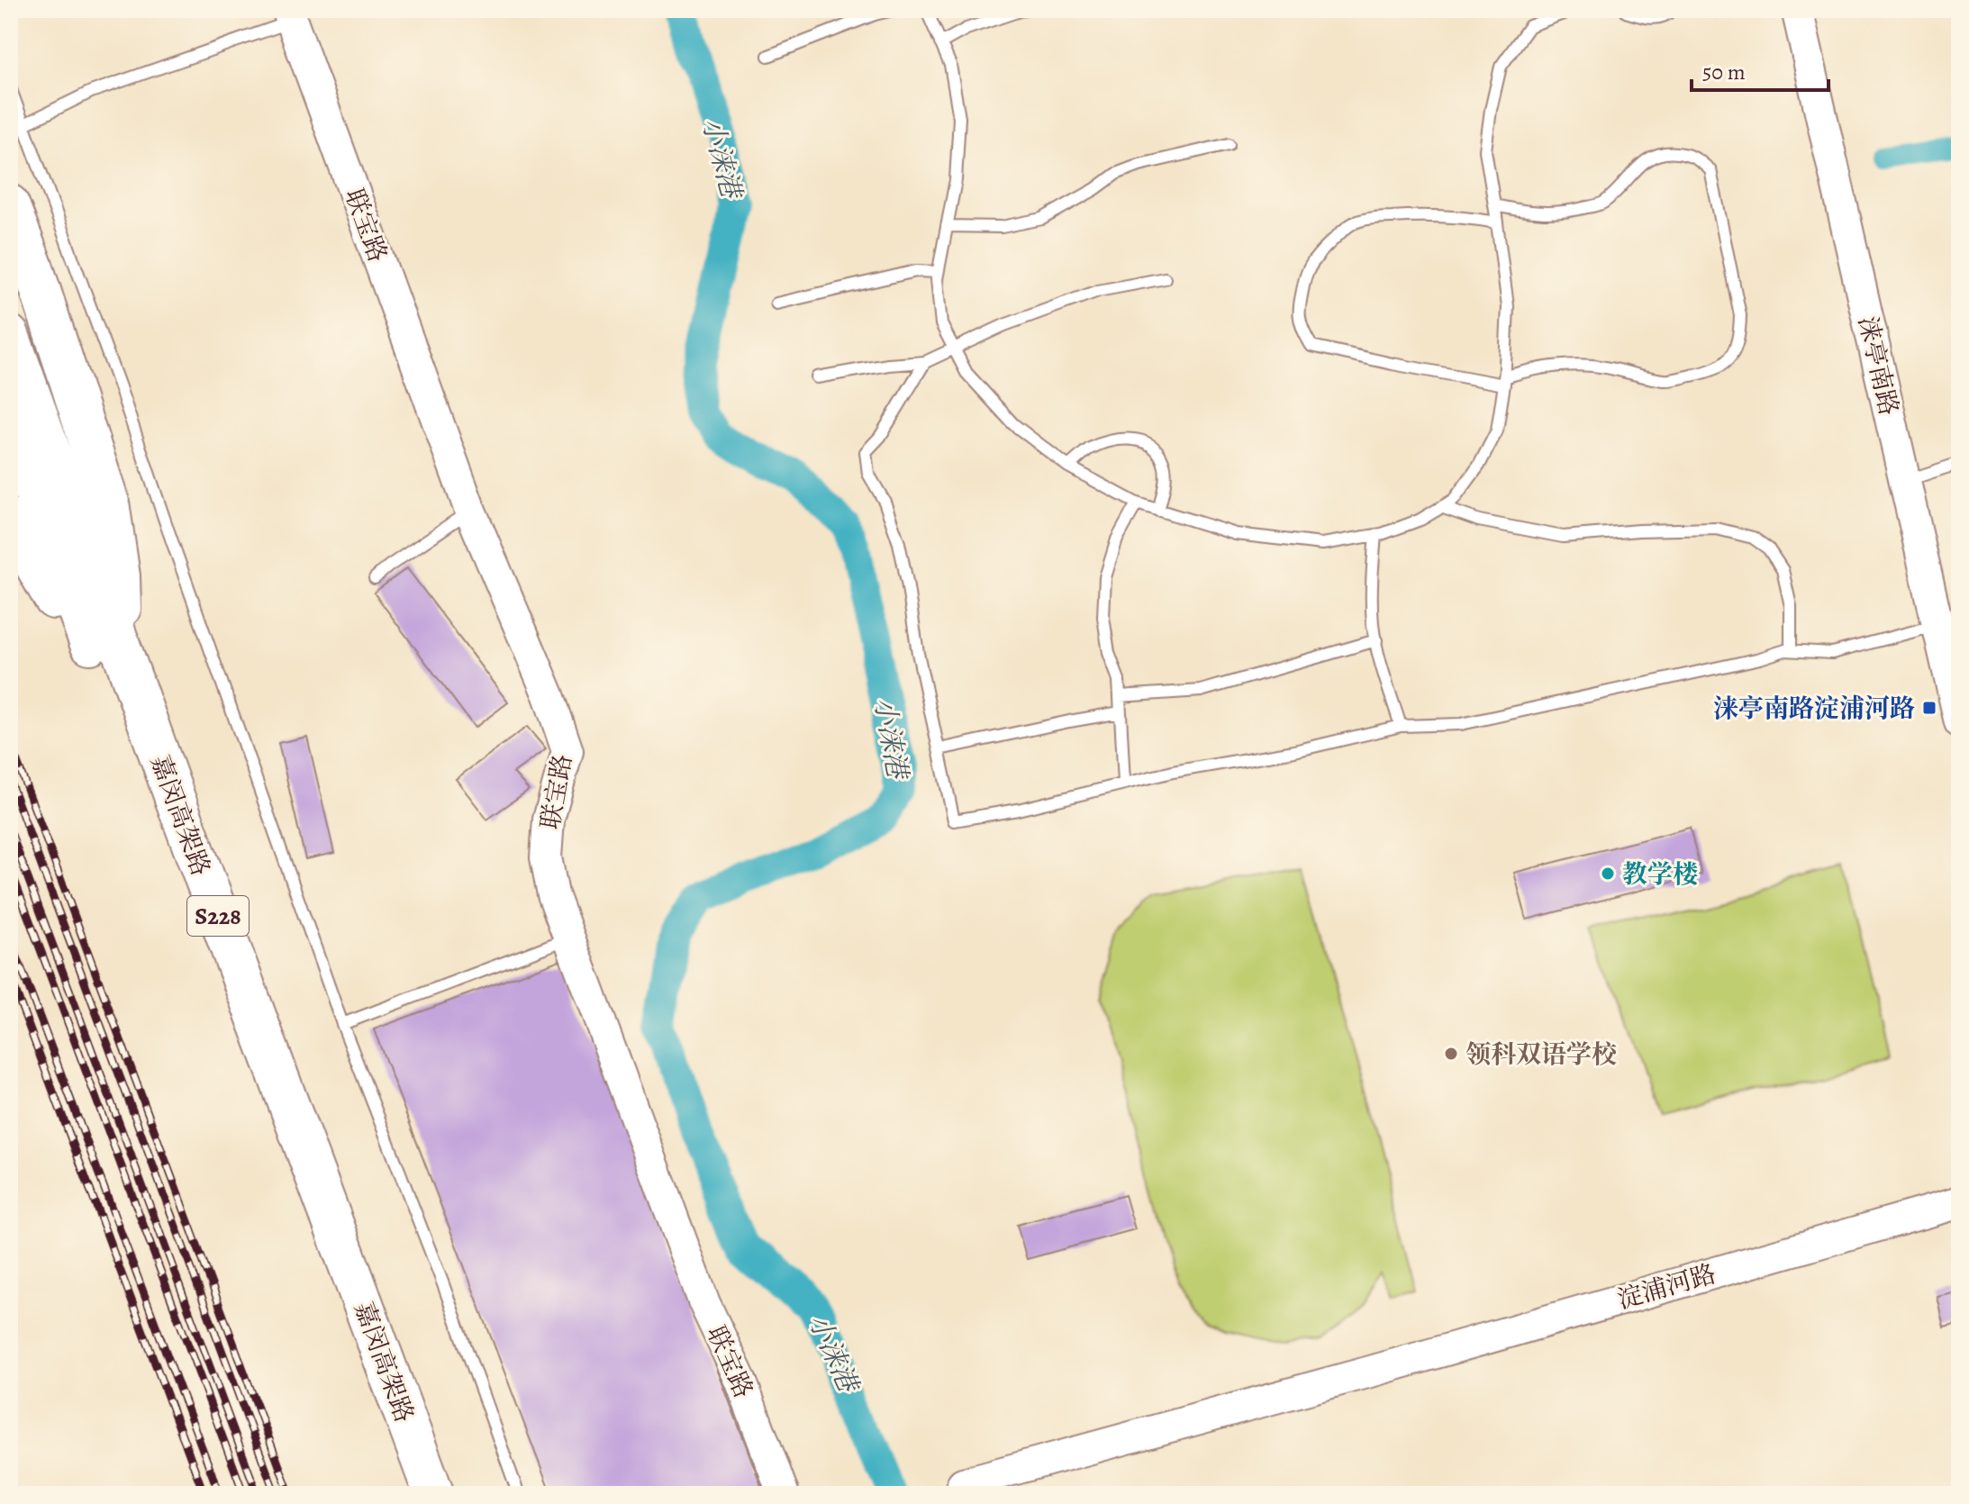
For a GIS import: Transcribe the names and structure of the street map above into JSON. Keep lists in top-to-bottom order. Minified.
{"streets":{"highway":["嘉闵高架路","S228"],"street":["联宝路","涞亭南路","淀浦河路"]},"water":["小涞港"],"places":{"transit":["涞亭南路淀浦河路"],"other":["教学楼","领科双语学校"]},"scale_bar":"50 m"}
